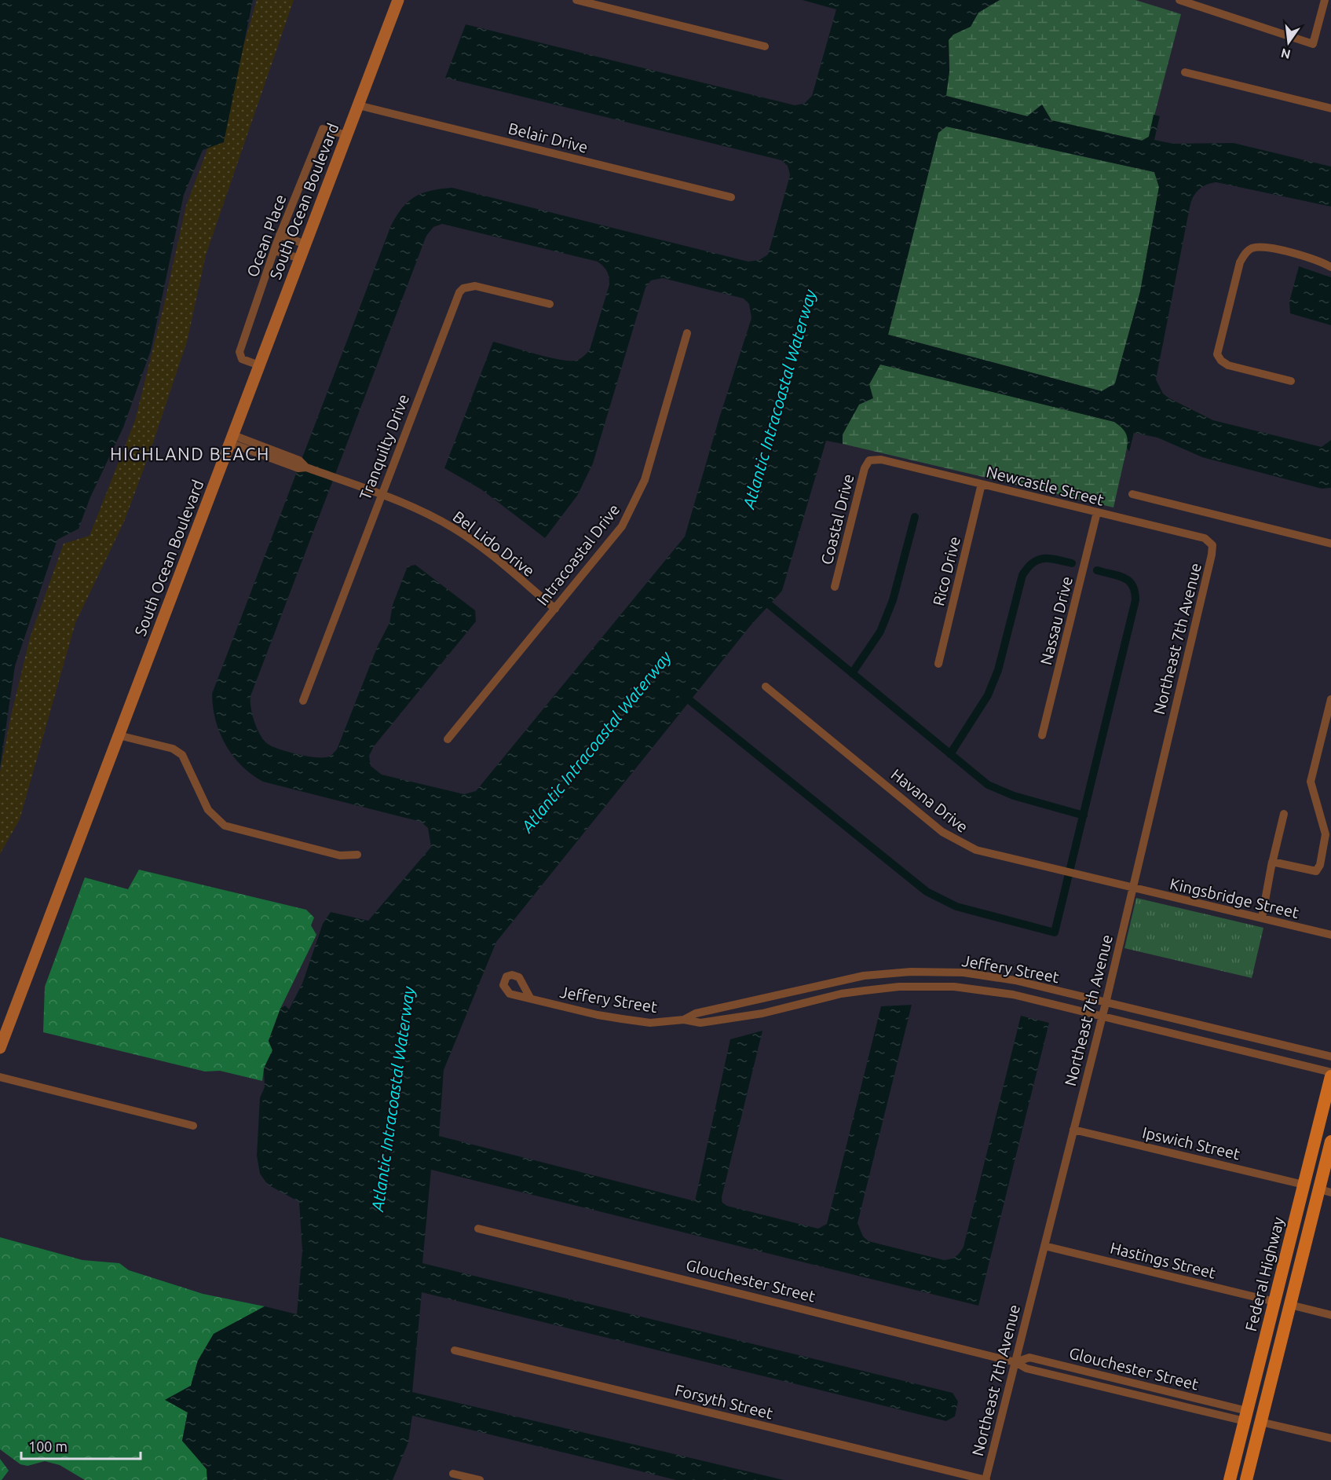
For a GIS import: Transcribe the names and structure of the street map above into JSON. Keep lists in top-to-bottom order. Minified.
{"streets":{"main road":["South Ocean Boulevard","Federal Highway"],"street":["Belair Drive","Ocean Place","Tranquilty Drive","Newcastle Street","Coastal Drive","Bel Lido Drive","Intracoastal Drive","Rico Drive","Nassau Drive","Northeast 7th Avenue","Havana Drive","Kingsbridge Street","Jeffery Street","Ipswich Street","Hastings Street","Glouchester Street","Forsyth Street"]},"crossings":[["Belair Drive","South Ocean Boulevard"],["South Ocean Boulevard","Ocean Place"],["South Ocean Boulevard","Bel Lido Drive"],["Tranquilty Drive","Bel Lido Drive"],["Newcastle Street","Coastal Drive"],["Newcastle Street","Rico Drive"],["Newcastle Street","Nassau Drive"],["Newcastle Street","Northeast 7th Avenue"],["Bel Lido Drive","Intracoastal Drive"],["Northeast 7th Avenue","Havana Drive"],["Northeast 7th Avenue","Kingsbridge Street"],["Northeast 7th Avenue","Jeffery Street"],["Northeast 7th Avenue","Ipswich Street"],["Northeast 7th Avenue","Hastings Street"],["Northeast 7th Avenue","Glouchester Street"],["Northeast 7th Avenue","Forsyth Street"],["Havana Drive","Kingsbridge Street"],["Ipswich Street","Federal Highway"],["Hastings Street","Federal Highway"],["Federal Highway","Glouchester Street"]],"districts":["HIGHLAND BEACH"],"water":["Atlantic Intracoastal Waterway"],"scale_bar":"100 m","north":"bottom"}
